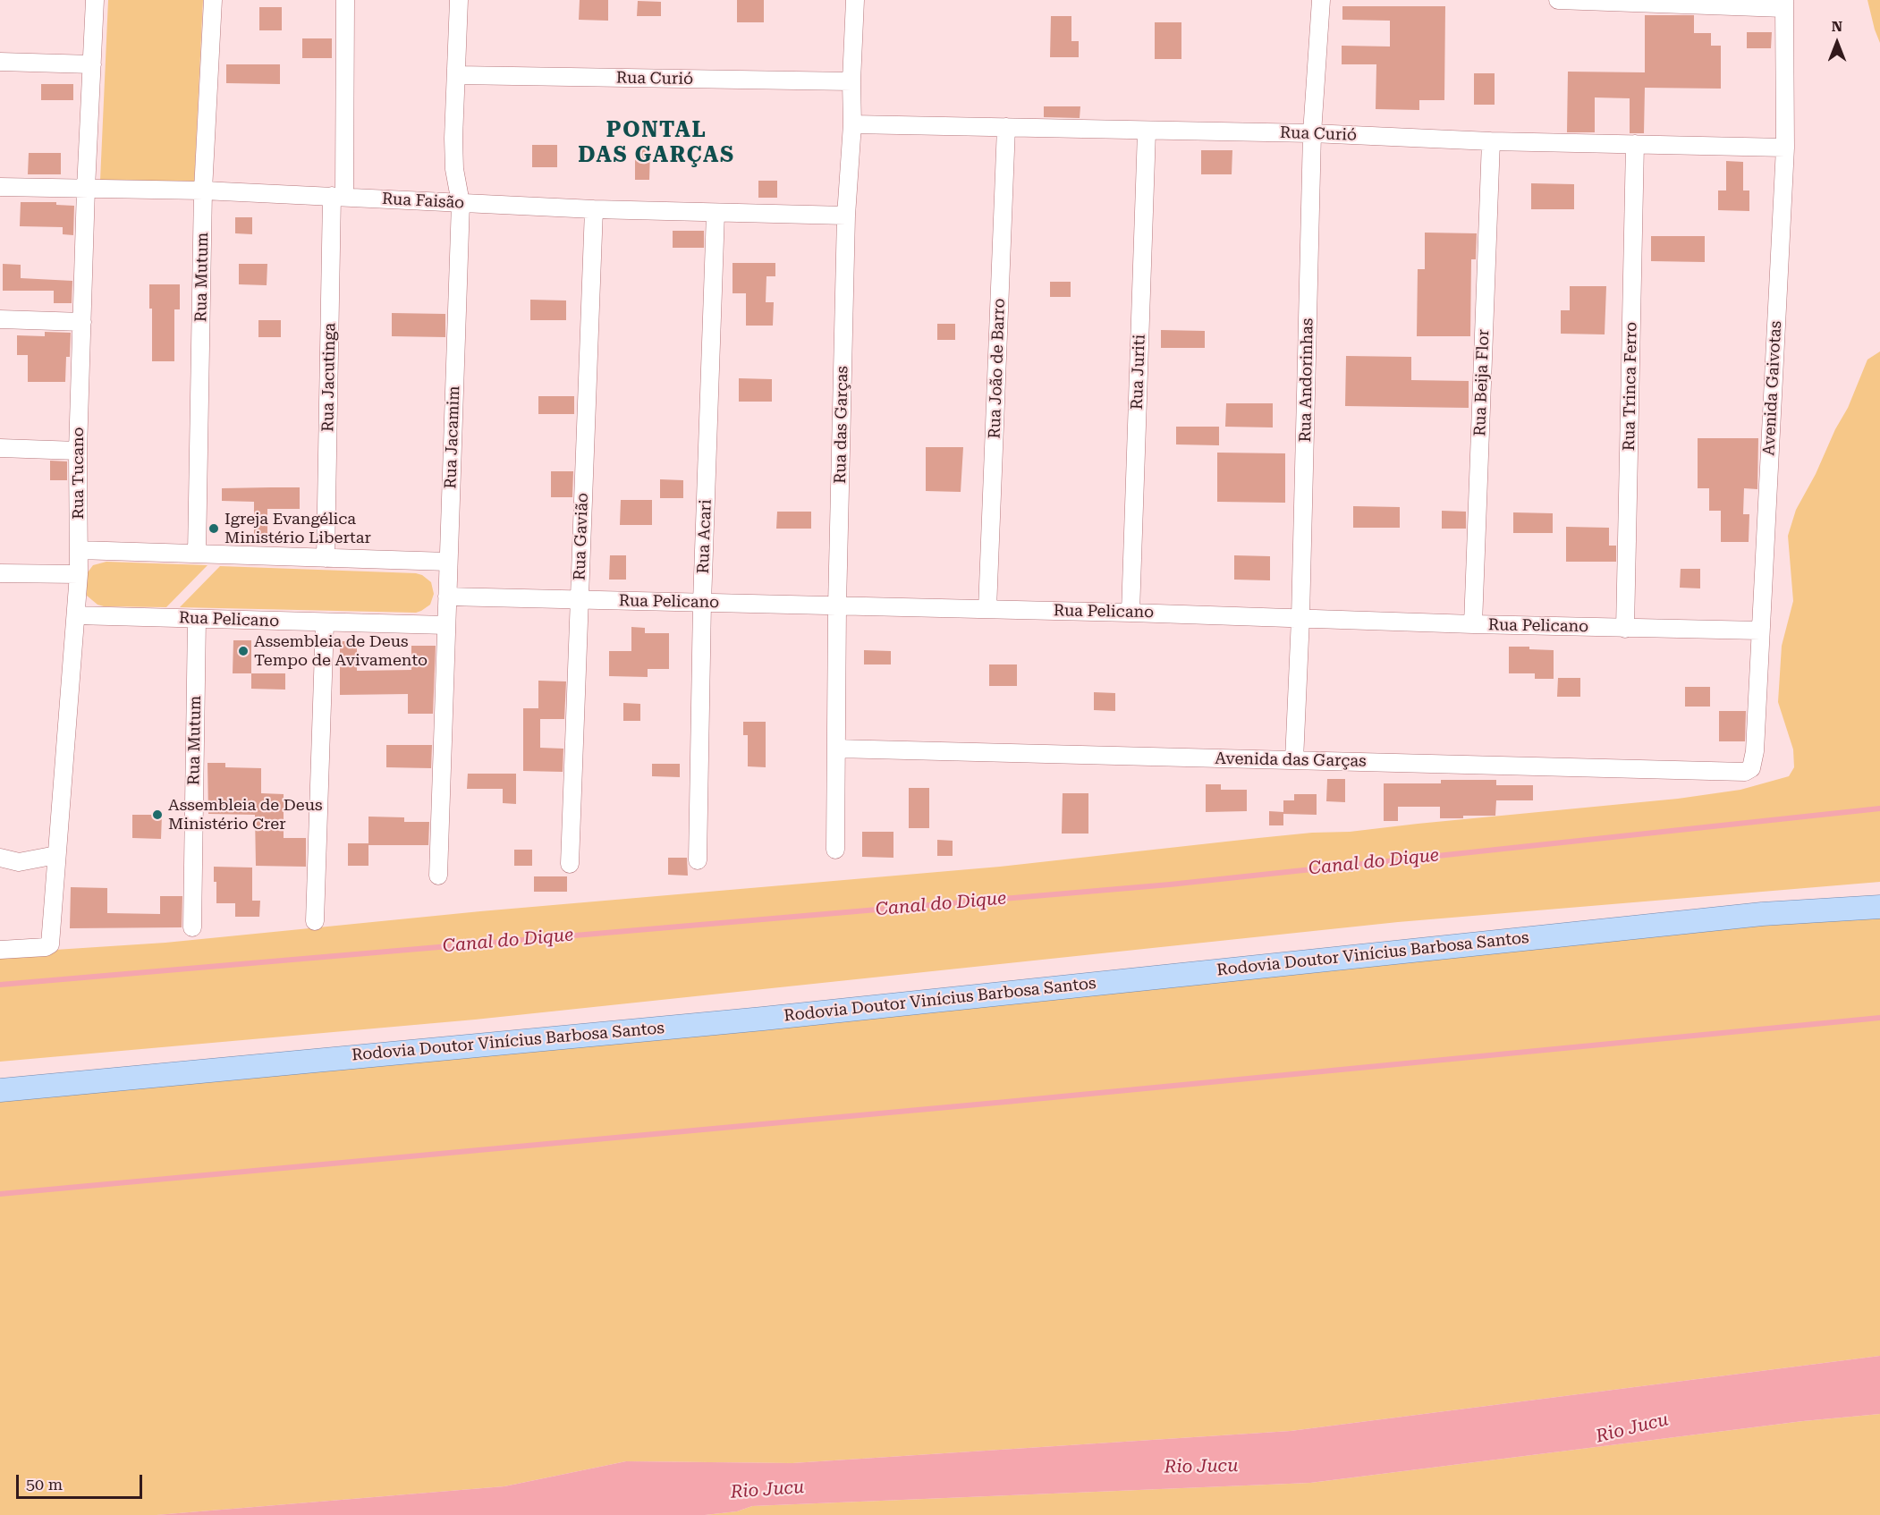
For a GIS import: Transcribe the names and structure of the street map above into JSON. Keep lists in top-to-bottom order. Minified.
{"streets":{"main road":["Rodovia Doutor Vinícius Barbosa Santos"],"street":["Rua Curió","Rua Faisão","Rua Mutum","Rua João de Barro","Rua Juriti","Rua Jacutinga","Rua Andorinhas","Rua Beija Flor","Rua Trinca Ferro","Avenida Gaivotas","Rua das Garças","Rua Jacamim","Rua Tucano","Rua Gavião","Rua Acari","Rua Pelicano","Avenida das Garças"]},"crossings":[["Rua Curió","Rua João de Barro"],["Rua Curió","Rua Juriti"],["Rua Curió","Rua Andorinhas"],["Rua Curió","Rua Beija Flor"],["Rua Curió","Rua Trinca Ferro"],["Rua Curió","Avenida Gaivotas"],["Rua Curió","Rua das Garças"],["Rua Curió","Rua Jacamim"],["Rua Faisão","Rua Mutum"],["Rua Faisão","Rua Jacutinga"],["Rua Faisão","Rua das Garças"],["Rua Faisão","Rua Jacamim"],["Rua Faisão","Rua Tucano"],["Rua Faisão","Rua Gavião"],["Rua Faisão","Rua Acari"],["Rua Mutum","Rua Pelicano"],["Rua João de Barro","Rua Pelicano"],["Rua Juriti","Rua Pelicano"],["Rua Andorinhas","Rua Pelicano"],["Rua Andorinhas","Avenida das Garças"],["Rua Beija Flor","Rua Pelicano"],["Rua Trinca Ferro","Rua Pelicano"],["Avenida Gaivotas","Rua Pelicano"],["Avenida Gaivotas","Avenida das Garças"],["Rua das Garças","Rua Pelicano"],["Rua das Garças","Avenida das Garças"],["Rua Jacamim","Rua Pelicano"],["Rua Tucano","Rua Pelicano"],["Rua Gavião","Rua Pelicano"],["Rua Acari","Rua Pelicano"]],"districts":["PONTAL DAS GARÇAS"],"water":["Canal do Dique","Rio Jucu"],"places":["Igreja Evangélica Ministério Libertar","Assembleia de Deus Tempo de Avivamento","Assembleia de Deus Ministério Crer"],"scale_bar":"50 m","north":"top"}
